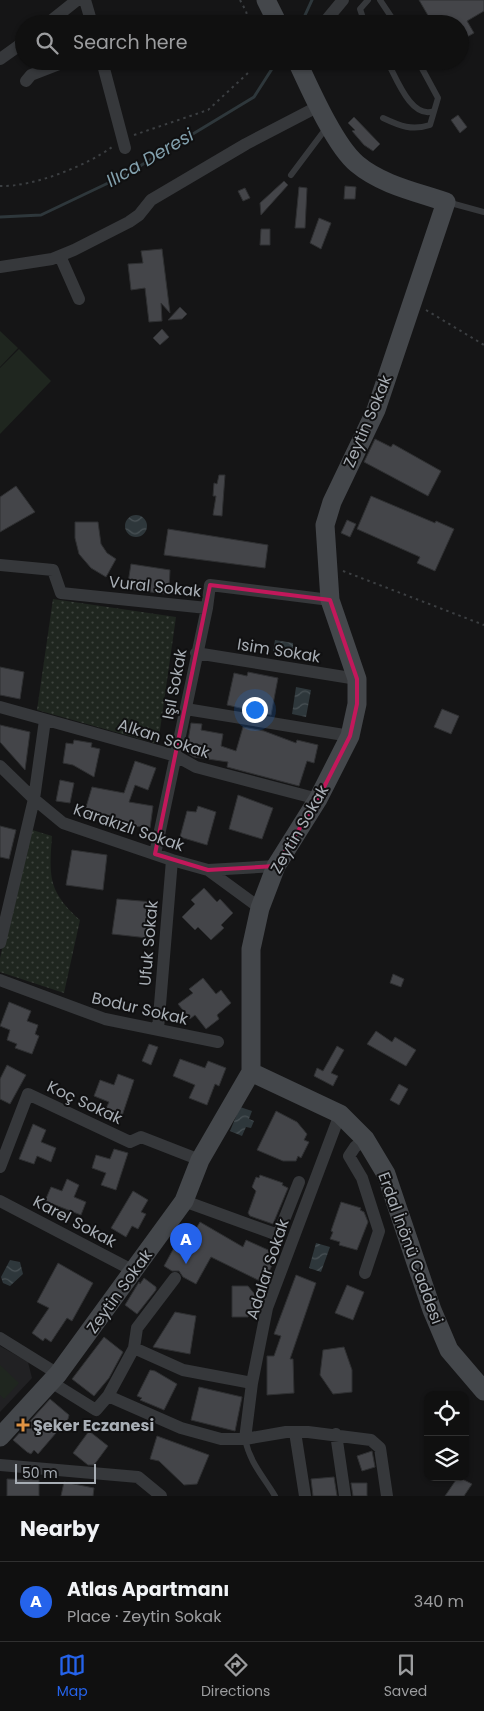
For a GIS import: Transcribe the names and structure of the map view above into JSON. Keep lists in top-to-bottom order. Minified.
{"streets":{"street":["Zeytin Sokak","Vural Sokak","Isim Sokak","Işıl Sokak","Alkan Sokak","Karakızlı Sokak","Ufuk Sokak","Bodur Sokak","Koç Sokak","Karel Sokak","Erdal İnönü Caddesi","Adalar Sokak"]},"crossings":[["Zeytin Sokak","Vural Sokak"],["Zeytin Sokak","Isim Sokak"],["Zeytin Sokak","Alkan Sokak"],["Zeytin Sokak","Karakızlı Sokak"],["Zeytin Sokak","Koç Sokak"],["Zeytin Sokak","Karel Sokak"],["Zeytin Sokak","Erdal İnönü Caddesi"],["Vural Sokak","Işıl Sokak"],["Isim Sokak","Işıl Sokak"],["Işıl Sokak","Alkan Sokak"],["Işıl Sokak","Karakızlı Sokak"],["Karakızlı Sokak","Ufuk Sokak"],["Ufuk Sokak","Bodur Sokak"],["Erdal İnönü Caddesi","Adalar Sokak"]],"water":["Ilıca Deresi"],"places":{"health":["Şeker Eczanesi"]},"scale_bar":"50 m","page":{"search":"Search here","pins":"A","scale":"50 m","heading":"Nearby","list":[{"mark":"A","name":"Atlas Apartmanı","note":"Place · Zeytin Sokak","value":"340 m"}],"nav":["Map","Directions","Saved"]}}
